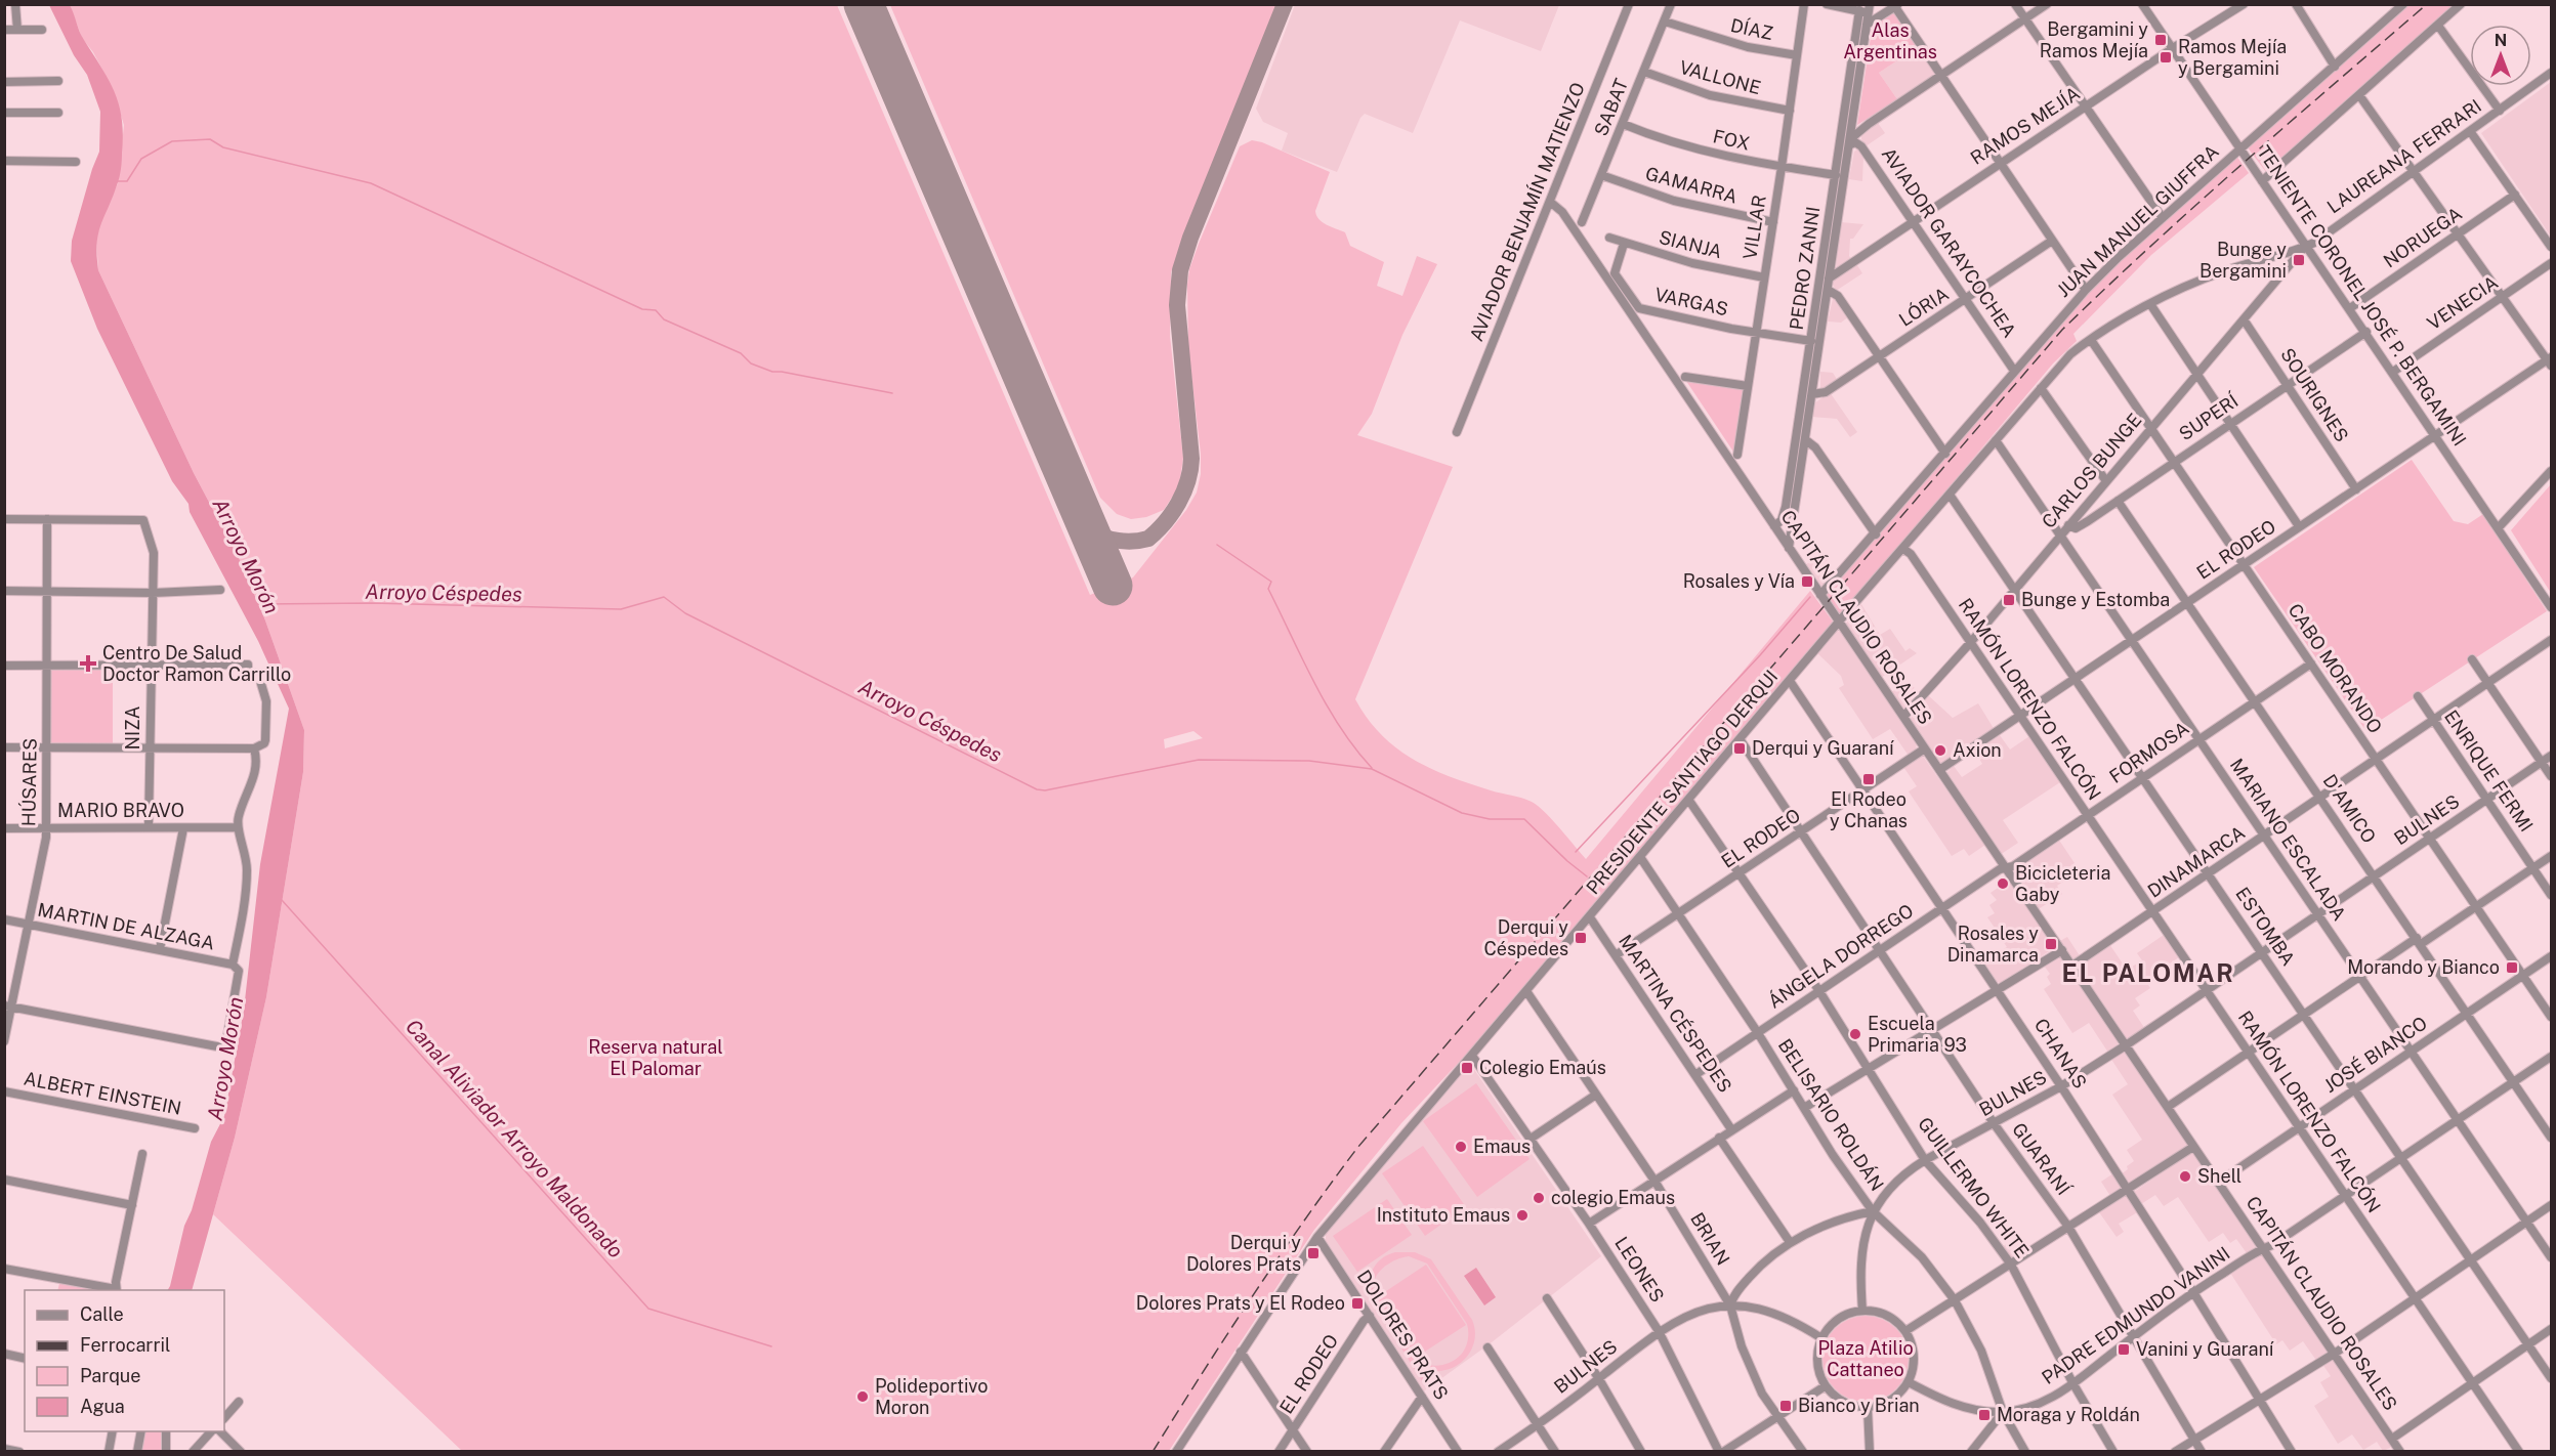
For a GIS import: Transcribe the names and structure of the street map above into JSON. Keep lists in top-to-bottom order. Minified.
{"streets":{"street":["DÍAZ","VALLONE","SABAT","RAMOS MEJÍA","FOX","LAUREANA FERRARI","GAMARRA","AVIADOR BENJAMÍN MATIENZO","JUAN MANUEL GIUFFRA","VILLAR","NORUEGA","AVIADOR GARAYCOCHEA","SIANJA","PEDRO ZANNI","TENIENTE CORONEL JOSÉ P. BERGAMINI","VARGAS","VENECIA","LÓRIA","SOURIGNES","SUPERÍ","CARLOS BUNGE","EL RODEO","CAPITÁN CLAUDIO ROSALES","CABO MORANDO","RAMÓN LORENZO FALCÓN","NIZA","FORMOSA","ENRIQUE FERMI","HÚSARES","PRESIDENTE SANTIAGO DERQUI","D'AMICO","MARIO BRAVO","BULNES","MARIANO ESCALADA","DINAMARCA","MARTIN DE ALZAGA","ESTOMBA","ÁNGELA DORREGO","MARTINA CÉSPEDES","CHANAS","JOSÉ BIANCO","ALBERT EINSTEIN","BELISARIO ROLDÁN","GUARANÍ","GUILLERMO WHITE","BRIAN","LEONES","PADRE EDMUNDO VANINI","DOLORES PRATS"]},"crossings":[["DÍAZ","SABAT"],["DÍAZ","VILLAR"],["VALLONE","SABAT"],["VALLONE","VILLAR"],["SABAT","FOX"],["SABAT","GAMARRA"],["RAMOS MEJÍA","AVIADOR GARAYCOCHEA"],["RAMOS MEJÍA","TENIENTE CORONEL JOSÉ P. BERGAMINI"],["FOX","VILLAR"],["FOX","PEDRO ZANNI"],["LAUREANA FERRARI","TENIENTE CORONEL JOSÉ P. BERGAMINI"],["LAUREANA FERRARI","CARLOS BUNGE"],["LAUREANA FERRARI","PRESIDENTE SANTIAGO DERQUI"],["GAMARRA","VILLAR"],["AVIADOR BENJAMÍN MATIENZO","CAPITÁN CLAUDIO ROSALES"],["JUAN MANUEL GIUFFRA","AVIADOR GARAYCOCHEA"],["JUAN MANUEL GIUFFRA","TENIENTE CORONEL JOSÉ P. BERGAMINI"],["JUAN MANUEL GIUFFRA","CAPITÁN CLAUDIO ROSALES"],["VILLAR","SIANJA"],["VILLAR","VARGAS"],["NORUEGA","TENIENTE CORONEL JOSÉ P. BERGAMINI"],["AVIADOR GARAYCOCHEA","LÓRIA"],["SIANJA","VARGAS"],["PEDRO ZANNI","VARGAS"],["PEDRO ZANNI","CAPITÁN CLAUDIO ROSALES"],["TENIENTE CORONEL JOSÉ P. BERGAMINI","VENECIA"],["TENIENTE CORONEL JOSÉ P. BERGAMINI","SUPERÍ"],["TENIENTE CORONEL JOSÉ P. BERGAMINI","CARLOS BUNGE"],["TENIENTE CORONEL JOSÉ P. BERGAMINI","EL RODEO"],["TENIENTE CORONEL JOSÉ P. BERGAMINI","PRESIDENTE SANTIAGO DERQUI"],["SOURIGNES","SUPERÍ"],["SOURIGNES","CARLOS BUNGE"],["SOURIGNES","EL RODEO"],["SUPERÍ","CARLOS BUNGE"],["SUPERÍ","CABO MORANDO"],["SUPERÍ","D'AMICO"],["CARLOS BUNGE","CAPITÁN CLAUDIO ROSALES"],["CARLOS BUNGE","CABO MORANDO"],["CARLOS BUNGE","RAMÓN LORENZO FALCÓN"],["CARLOS BUNGE","PRESIDENTE SANTIAGO DERQUI"],["CARLOS BUNGE","MARIANO ESCALADA"],["CARLOS BUNGE","ESTOMBA"],["EL RODEO","CAPITÁN CLAUDIO ROSALES"],["EL RODEO","CABO MORANDO"],["EL RODEO","RAMÓN LORENZO FALCÓN"],["EL RODEO","D'AMICO"],["EL RODEO","MARIANO ESCALADA"],["EL RODEO","ESTOMBA"],["EL RODEO","MARTINA CÉSPEDES"],["EL RODEO","CHANAS"],["EL RODEO","BELISARIO ROLDÁN"],["EL RODEO","GUARANÍ"],["EL RODEO","GUILLERMO WHITE"],["EL RODEO","DOLORES PRATS"],["CAPITÁN CLAUDIO ROSALES","FORMOSA"],["CAPITÁN CLAUDIO ROSALES","PRESIDENTE SANTIAGO DERQUI"],["CAPITÁN CLAUDIO ROSALES","BULNES"],["CAPITÁN CLAUDIO ROSALES","DINAMARCA"],["CAPITÁN CLAUDIO ROSALES","ÁNGELA DORREGO"],["CAPITÁN CLAUDIO ROSALES","JOSÉ BIANCO"],["CAPITÁN CLAUDIO ROSALES","PADRE EDMUNDO VANINI"],["CABO MORANDO","FORMOSA"],["CABO MORANDO","PRESIDENTE SANTIAGO DERQUI"],["CABO MORANDO","BULNES"],["CABO MORANDO","DINAMARCA"],["CABO MORANDO","JOSÉ BIANCO"],["RAMÓN LORENZO FALCÓN","FORMOSA"],["RAMÓN LORENZO FALCÓN","PRESIDENTE SANTIAGO DERQUI"],["RAMÓN LORENZO FALCÓN","BULNES"],["RAMÓN LORENZO FALCÓN","DINAMARCA"],["RAMÓN LORENZO FALCÓN","JOSÉ BIANCO"],["RAMÓN LORENZO FALCÓN","PADRE EDMUNDO VANINI"],["NIZA","HÚSARES"],["NIZA","MARIO BRAVO"],["FORMOSA","D'AMICO"],["FORMOSA","MARIANO ESCALADA"],["FORMOSA","ESTOMBA"],["FORMOSA","ÁNGELA DORREGO"],["ENRIQUE FERMI","BULNES"],["ENRIQUE FERMI","DINAMARCA"],["HÚSARES","MARIO BRAVO"],["HÚSARES","MARTIN DE ALZAGA"],["PRESIDENTE SANTIAGO DERQUI","MARIANO ESCALADA"],["PRESIDENTE SANTIAGO DERQUI","ESTOMBA"],["PRESIDENTE SANTIAGO DERQUI","MARTINA CÉSPEDES"],["PRESIDENTE SANTIAGO DERQUI","CHANAS"],["PRESIDENTE SANTIAGO DERQUI","BELISARIO ROLDÁN"],["PRESIDENTE SANTIAGO DERQUI","GUARANÍ"],["PRESIDENTE SANTIAGO DERQUI","GUILLERMO WHITE"],["PRESIDENTE SANTIAGO DERQUI","BRIAN"],["PRESIDENTE SANTIAGO DERQUI","LEONES"],["PRESIDENTE SANTIAGO DERQUI","DOLORES PRATS"],["D'AMICO","BULNES"],["D'AMICO","DINAMARCA"],["D'AMICO","JOSÉ BIANCO"],["D'AMICO","PADRE EDMUNDO VANINI"],["BULNES","MARIANO ESCALADA"],["BULNES","ESTOMBA"],["BULNES","CHANAS"],["BULNES","BELISARIO ROLDÁN"],["BULNES","GUARANÍ"],["BULNES","GUILLERMO WHITE"],["BULNES","BRIAN"],["BULNES","LEONES"],["MARIANO ESCALADA","DINAMARCA"],["MARIANO ESCALADA","JOSÉ BIANCO"],["MARIANO ESCALADA","PADRE EDMUNDO VANINI"],["DINAMARCA","ESTOMBA"],["ESTOMBA","JOSÉ BIANCO"],["ESTOMBA","PADRE EDMUNDO VANINI"],["ÁNGELA DORREGO","MARTINA CÉSPEDES"],["ÁNGELA DORREGO","CHANAS"],["ÁNGELA DORREGO","BELISARIO ROLDÁN"],["ÁNGELA DORREGO","GUARANÍ"],["ÁNGELA DORREGO","GUILLERMO WHITE"],["CHANAS","PADRE EDMUNDO VANINI"],["BELISARIO ROLDÁN","PADRE EDMUNDO VANINI"],["GUARANÍ","PADRE EDMUNDO VANINI"],["GUILLERMO WHITE","PADRE EDMUNDO VANINI"]],"districts":["EL PALOMAR"],"water":["Arroyo Morón","Arroyo Céspedes","Canal Aliviador Arroyo Maldonado"],"parks":["Alas Argentinas","Reserva natural El Palomar","Plaza Atilio Cattaneo"],"places":{"transit":["Bergamini y Ramos Mejía","Ramos Mejía y Bergamini","Bunge y Bergamini","Rosales y Vía","Bunge y Estomba","Derqui y Guaraní","El Rodeo y Chanas","Derqui y Céspedes","Rosales y Dinamarca","Morando y Bianco","Colegio Emaús","Derqui y Dolores Prats","Dolores Prats y El Rodeo","Vanini y Guaraní","Bianco y Brian","Moraga y Roldán"],"health":["Centro De Salud Doctor Ramon Carrillo"],"other":["Axion","Bicicleteria Gaby","Escuela Primaria 93","Emaus","Shell","colegio Emaus","Instituto Emaus","Polideportivo Moron"]},"legend":["Calle","Ferrocarril","Parque","Agua"],"north":"top"}
